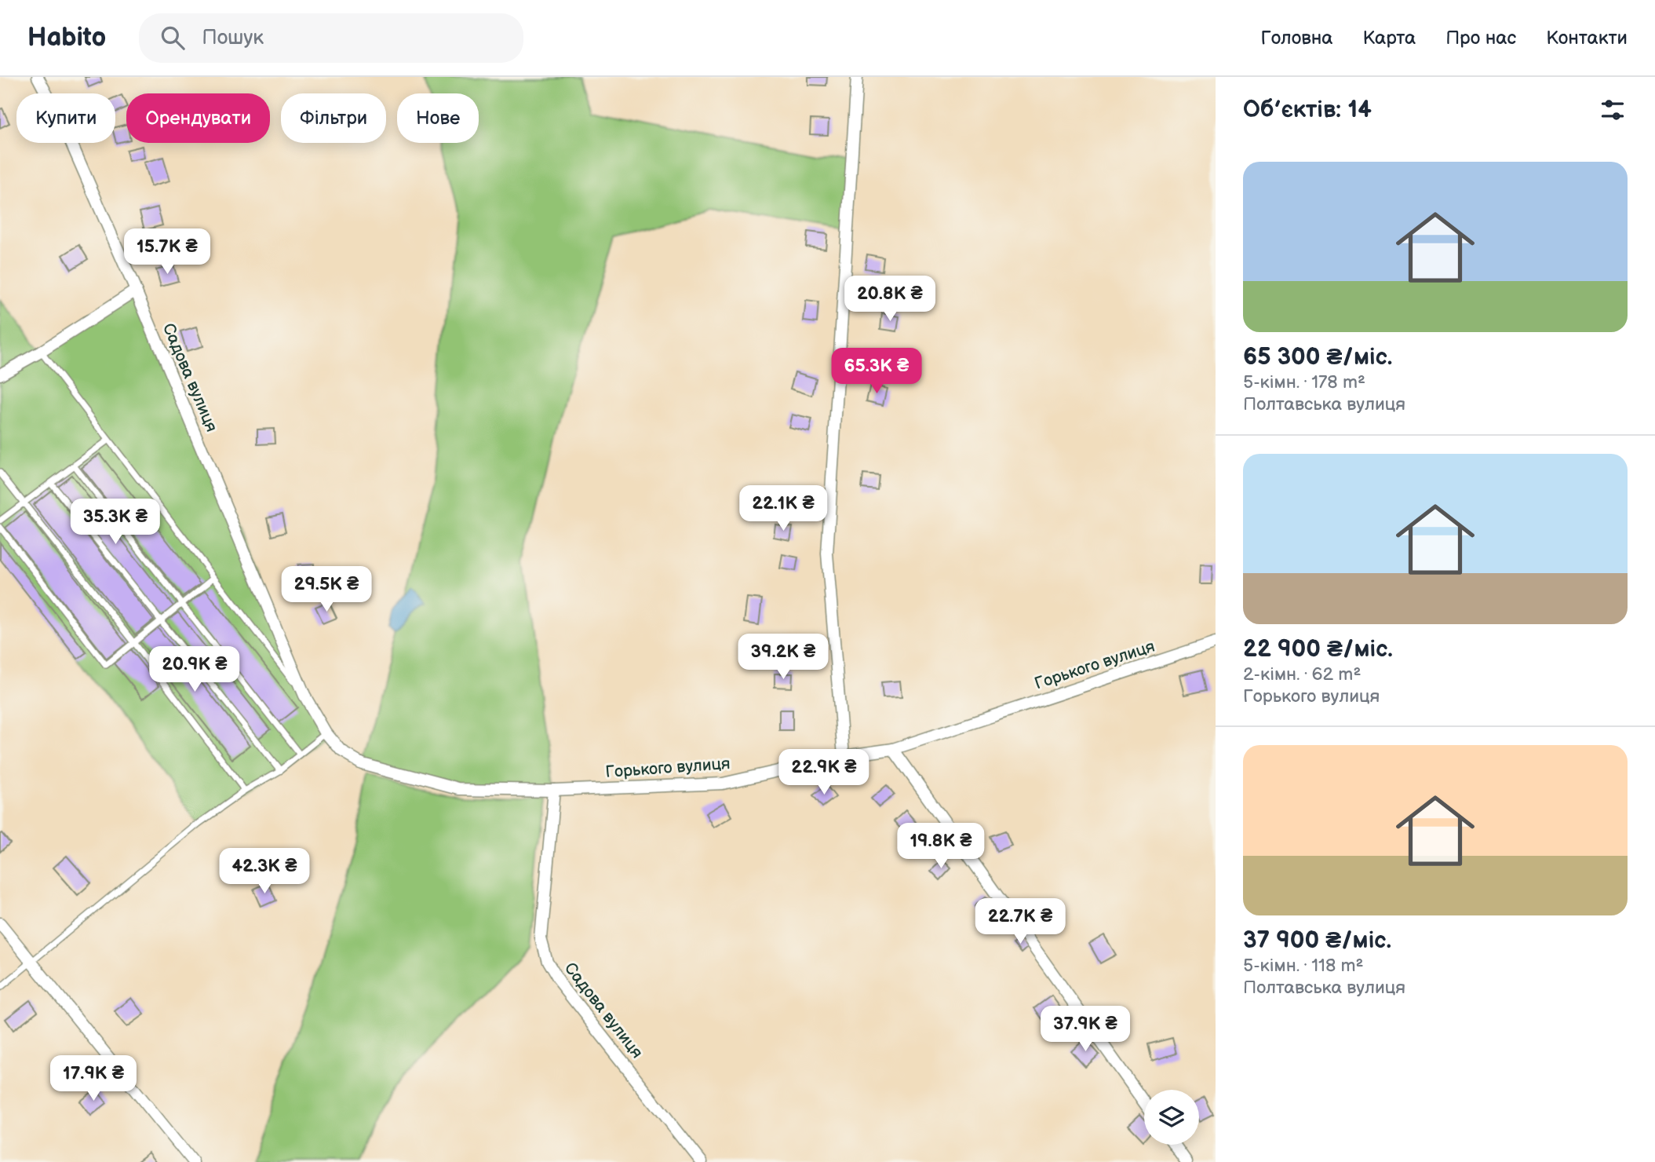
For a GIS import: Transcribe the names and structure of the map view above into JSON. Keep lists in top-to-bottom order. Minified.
{"streets":{"street":["Садова вулиця","Горького вулиця"]},"crossings":[["Садова вулиця","Горького вулиця"]],"page":{"header":"Habito","search":"Пошук","nav":["Головна","Карта","Про нас","Контакти"],"heading":"Об’єктів: 14","chip":["Купити","Орендувати","Фільтри","Нове"],"list":[{"name":"65 300 ₴/міс.","note":"5-кімн. · 178 m² · Полтавська вулиця"},{"name":"22 900 ₴/міс.","note":"2-кімн. · 62 m² · Горького вулиця"},{"name":"37 900 ₴/міс.","note":"5-кімн. · 118 m² · Полтавська вулиця"}],"price":["15.7K ₴","20.8K ₴","65.3K ₴","22.1K ₴","35.3K ₴","29.5K ₴","39.2K ₴","20.9K ₴","22.9K ₴","19.8K ₴","42.3K ₴","22.7K ₴","37.9K ₴","17.9K ₴"]}}
